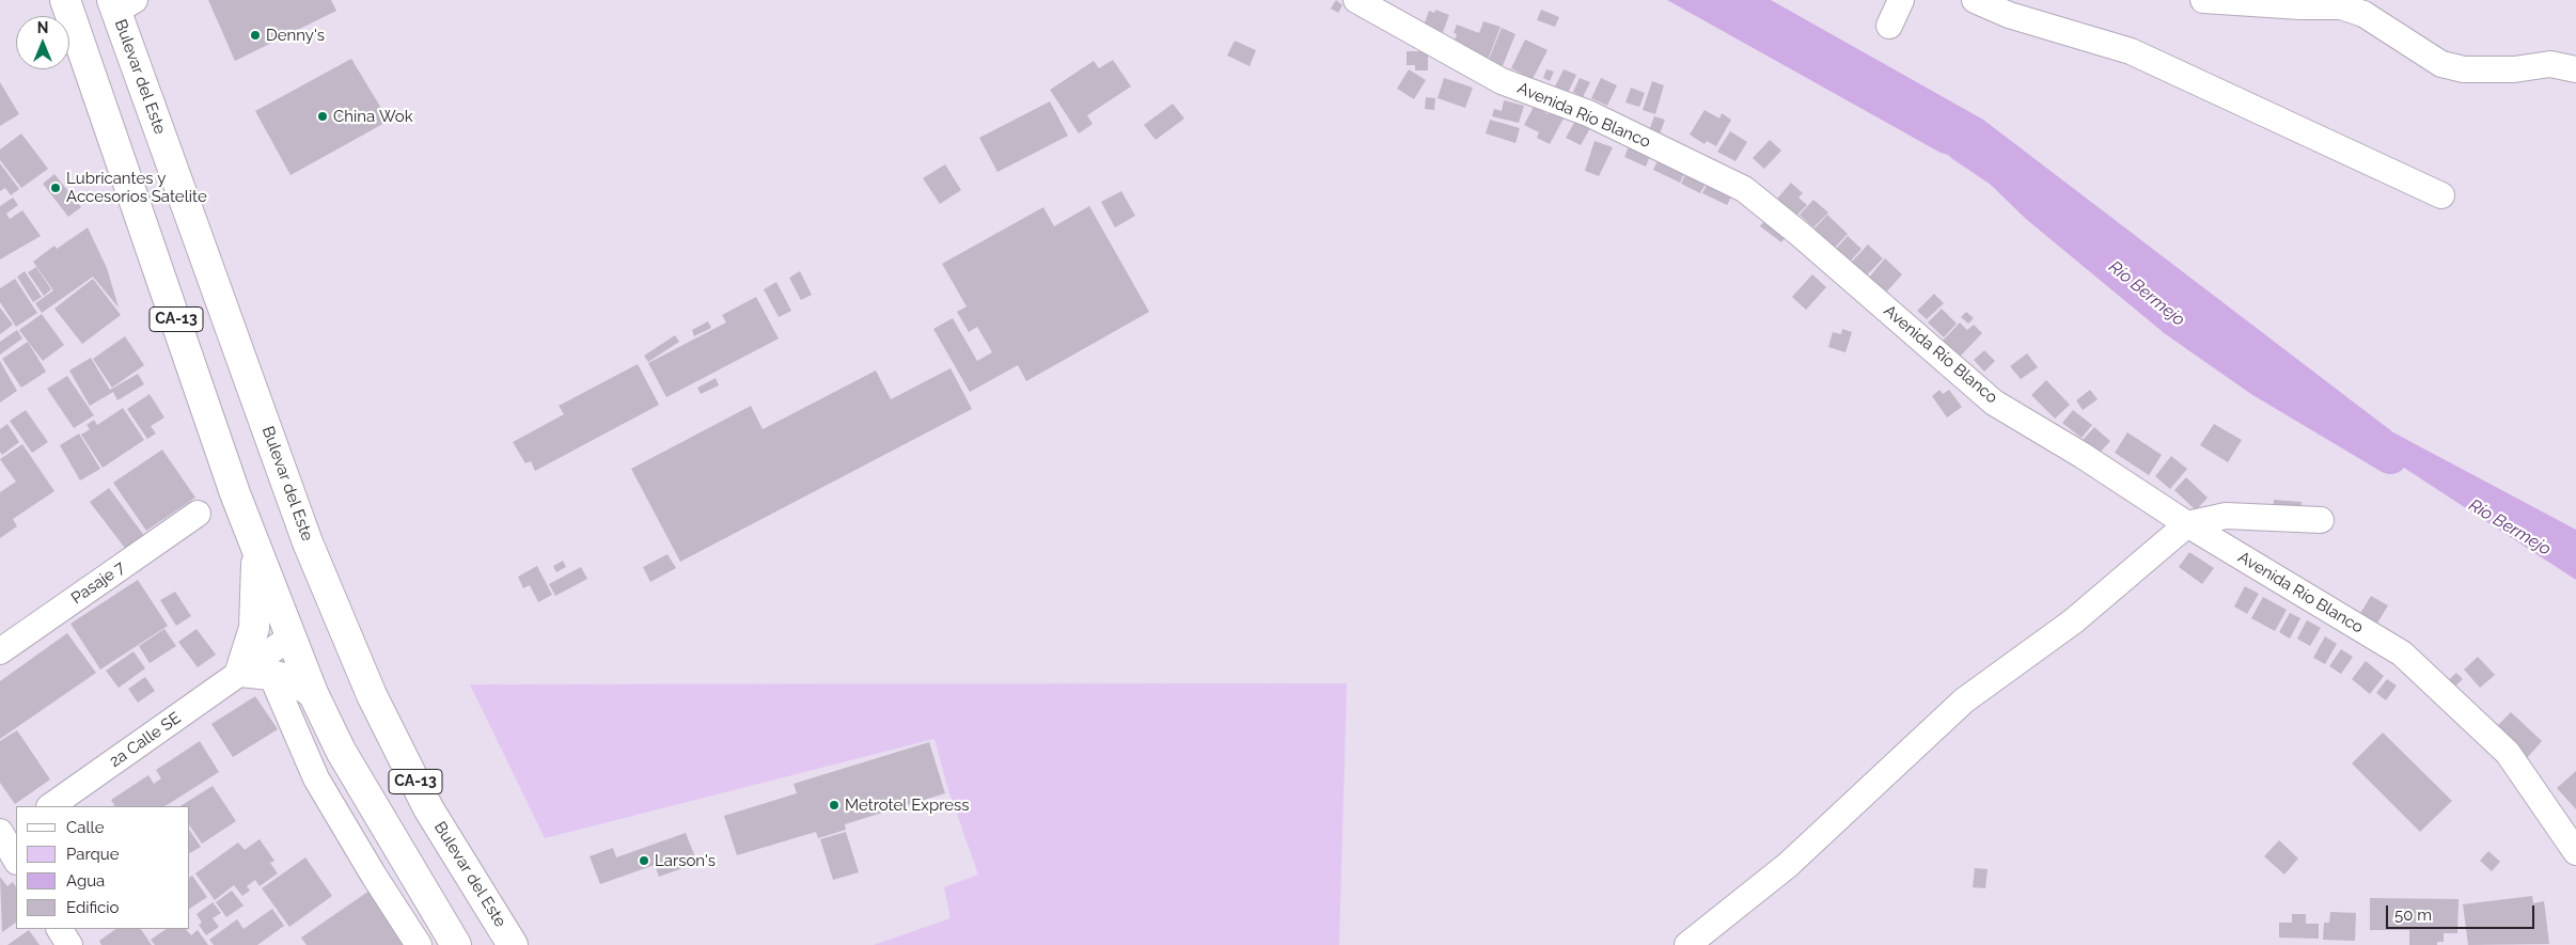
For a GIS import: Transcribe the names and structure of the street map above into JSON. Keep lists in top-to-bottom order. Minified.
{"streets":{"highway":["Bulevar del Este","CA-13"],"street":["Avenida Río Blanco","Pasaje 7","2a Calle SE"]},"crossings":[["CA-13","2a Calle SE"]],"water":["Río Bermejo"],"places":["Denny's","China Wok","Lubricantes y Accesorios Satelite","Metrotel Express","Larson's"],"legend":["Calle","Parque","Agua","Edificio"],"scale_bar":"50 m","north":"top"}
